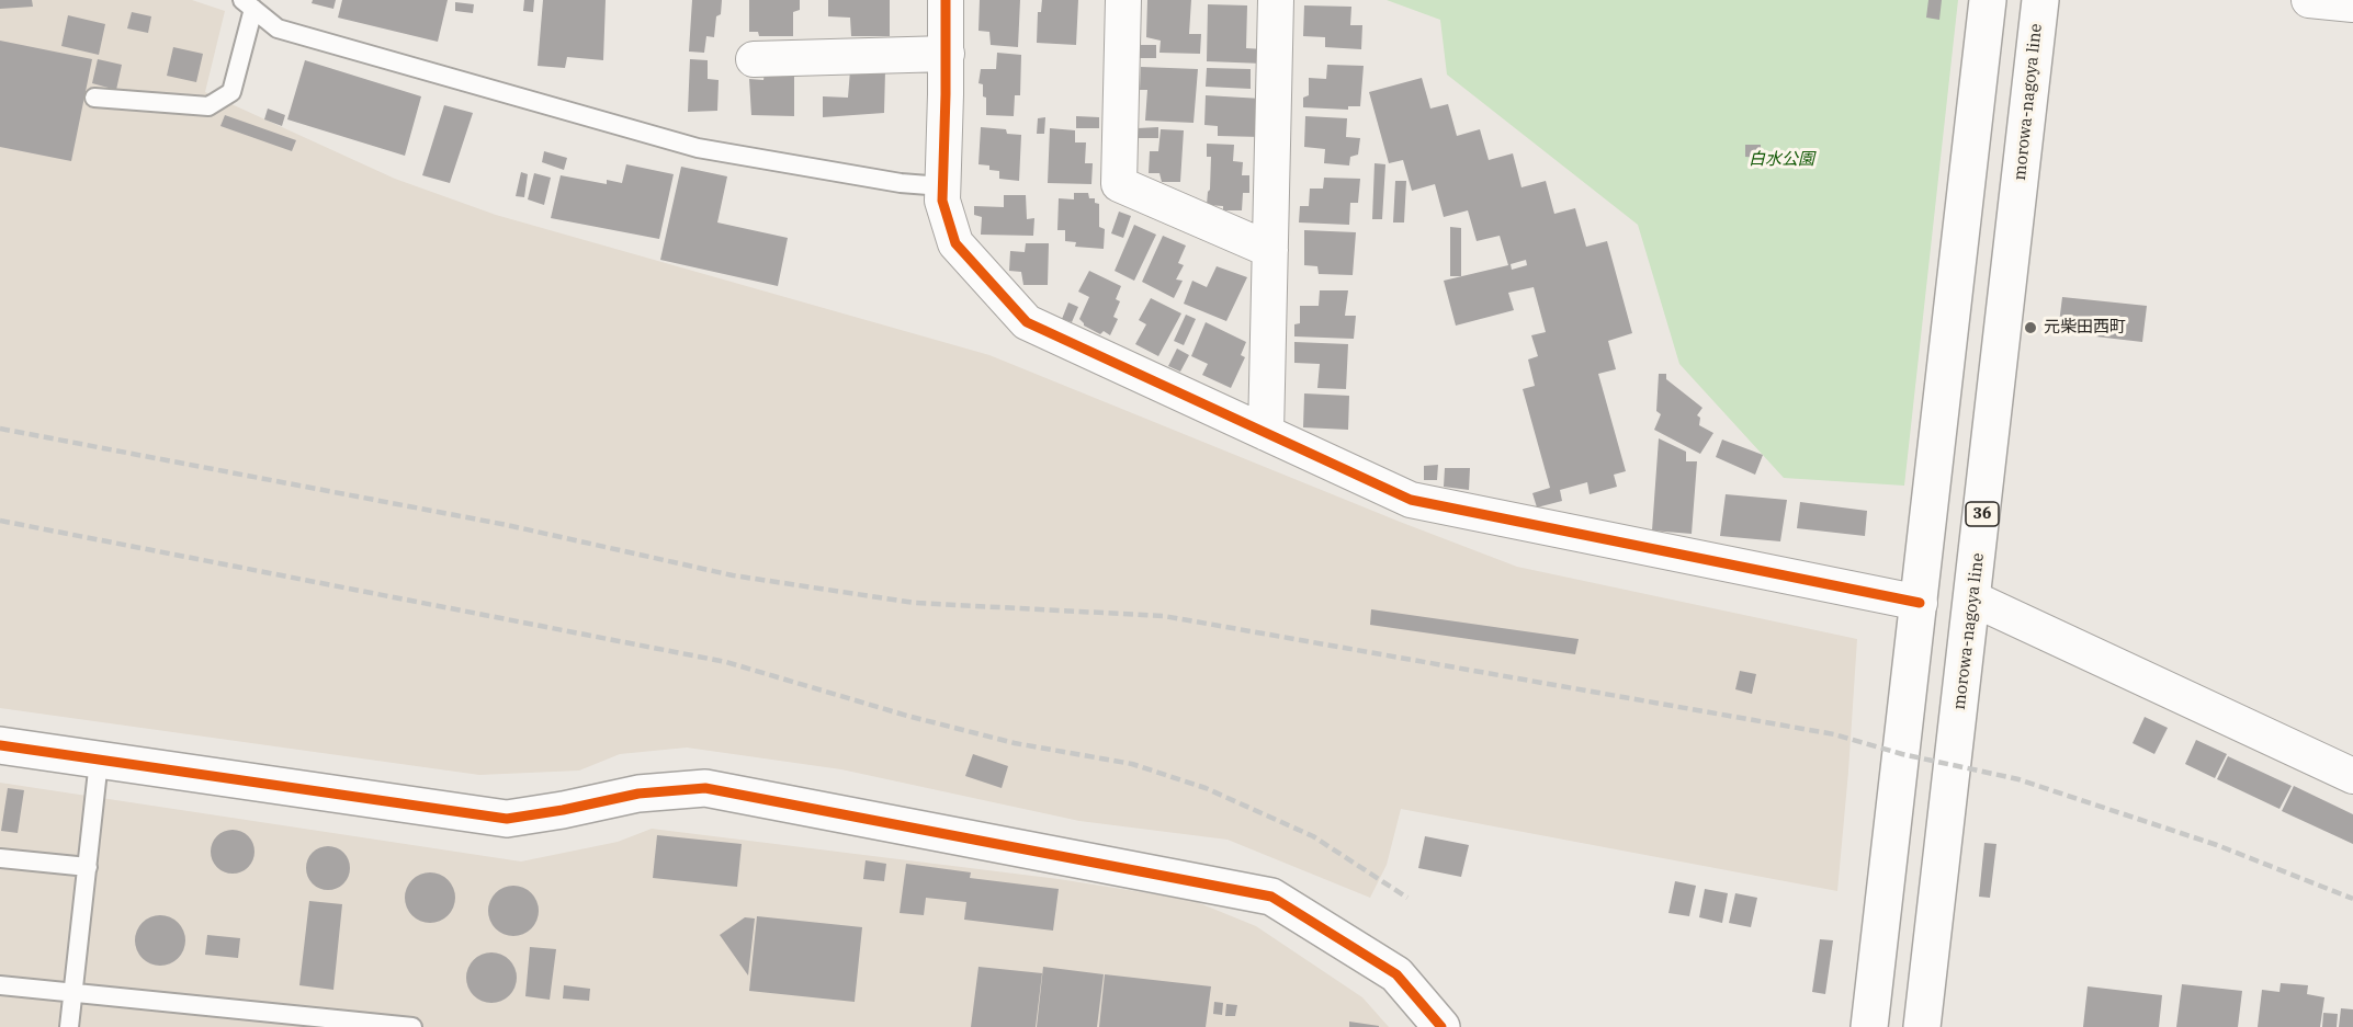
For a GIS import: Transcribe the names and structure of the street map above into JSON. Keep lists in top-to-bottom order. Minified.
{"streets":{"main road":["morowa-nagoya line","36"]},"parks":["白水公園"],"places":["元柴田西町"]}
